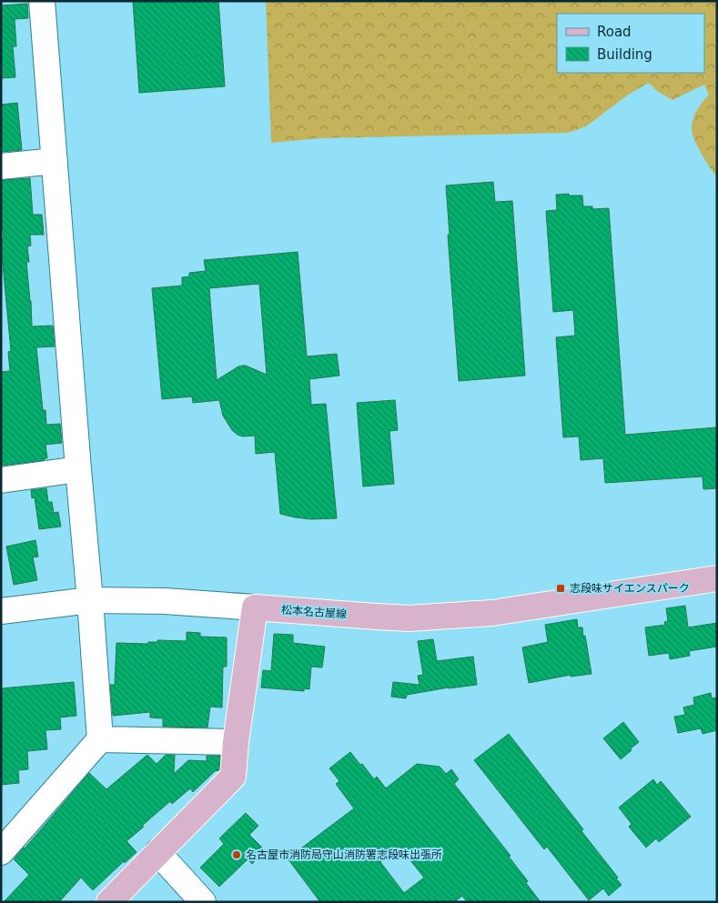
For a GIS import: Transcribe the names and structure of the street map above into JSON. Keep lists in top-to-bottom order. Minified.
{"streets":{"main road":["松本名古屋線"]},"places":{"transit":["志段味サイエンスパーク"],"other":["名古屋市消防局守山消防署志段味出張所"]},"legend":["Road","Building"]}
